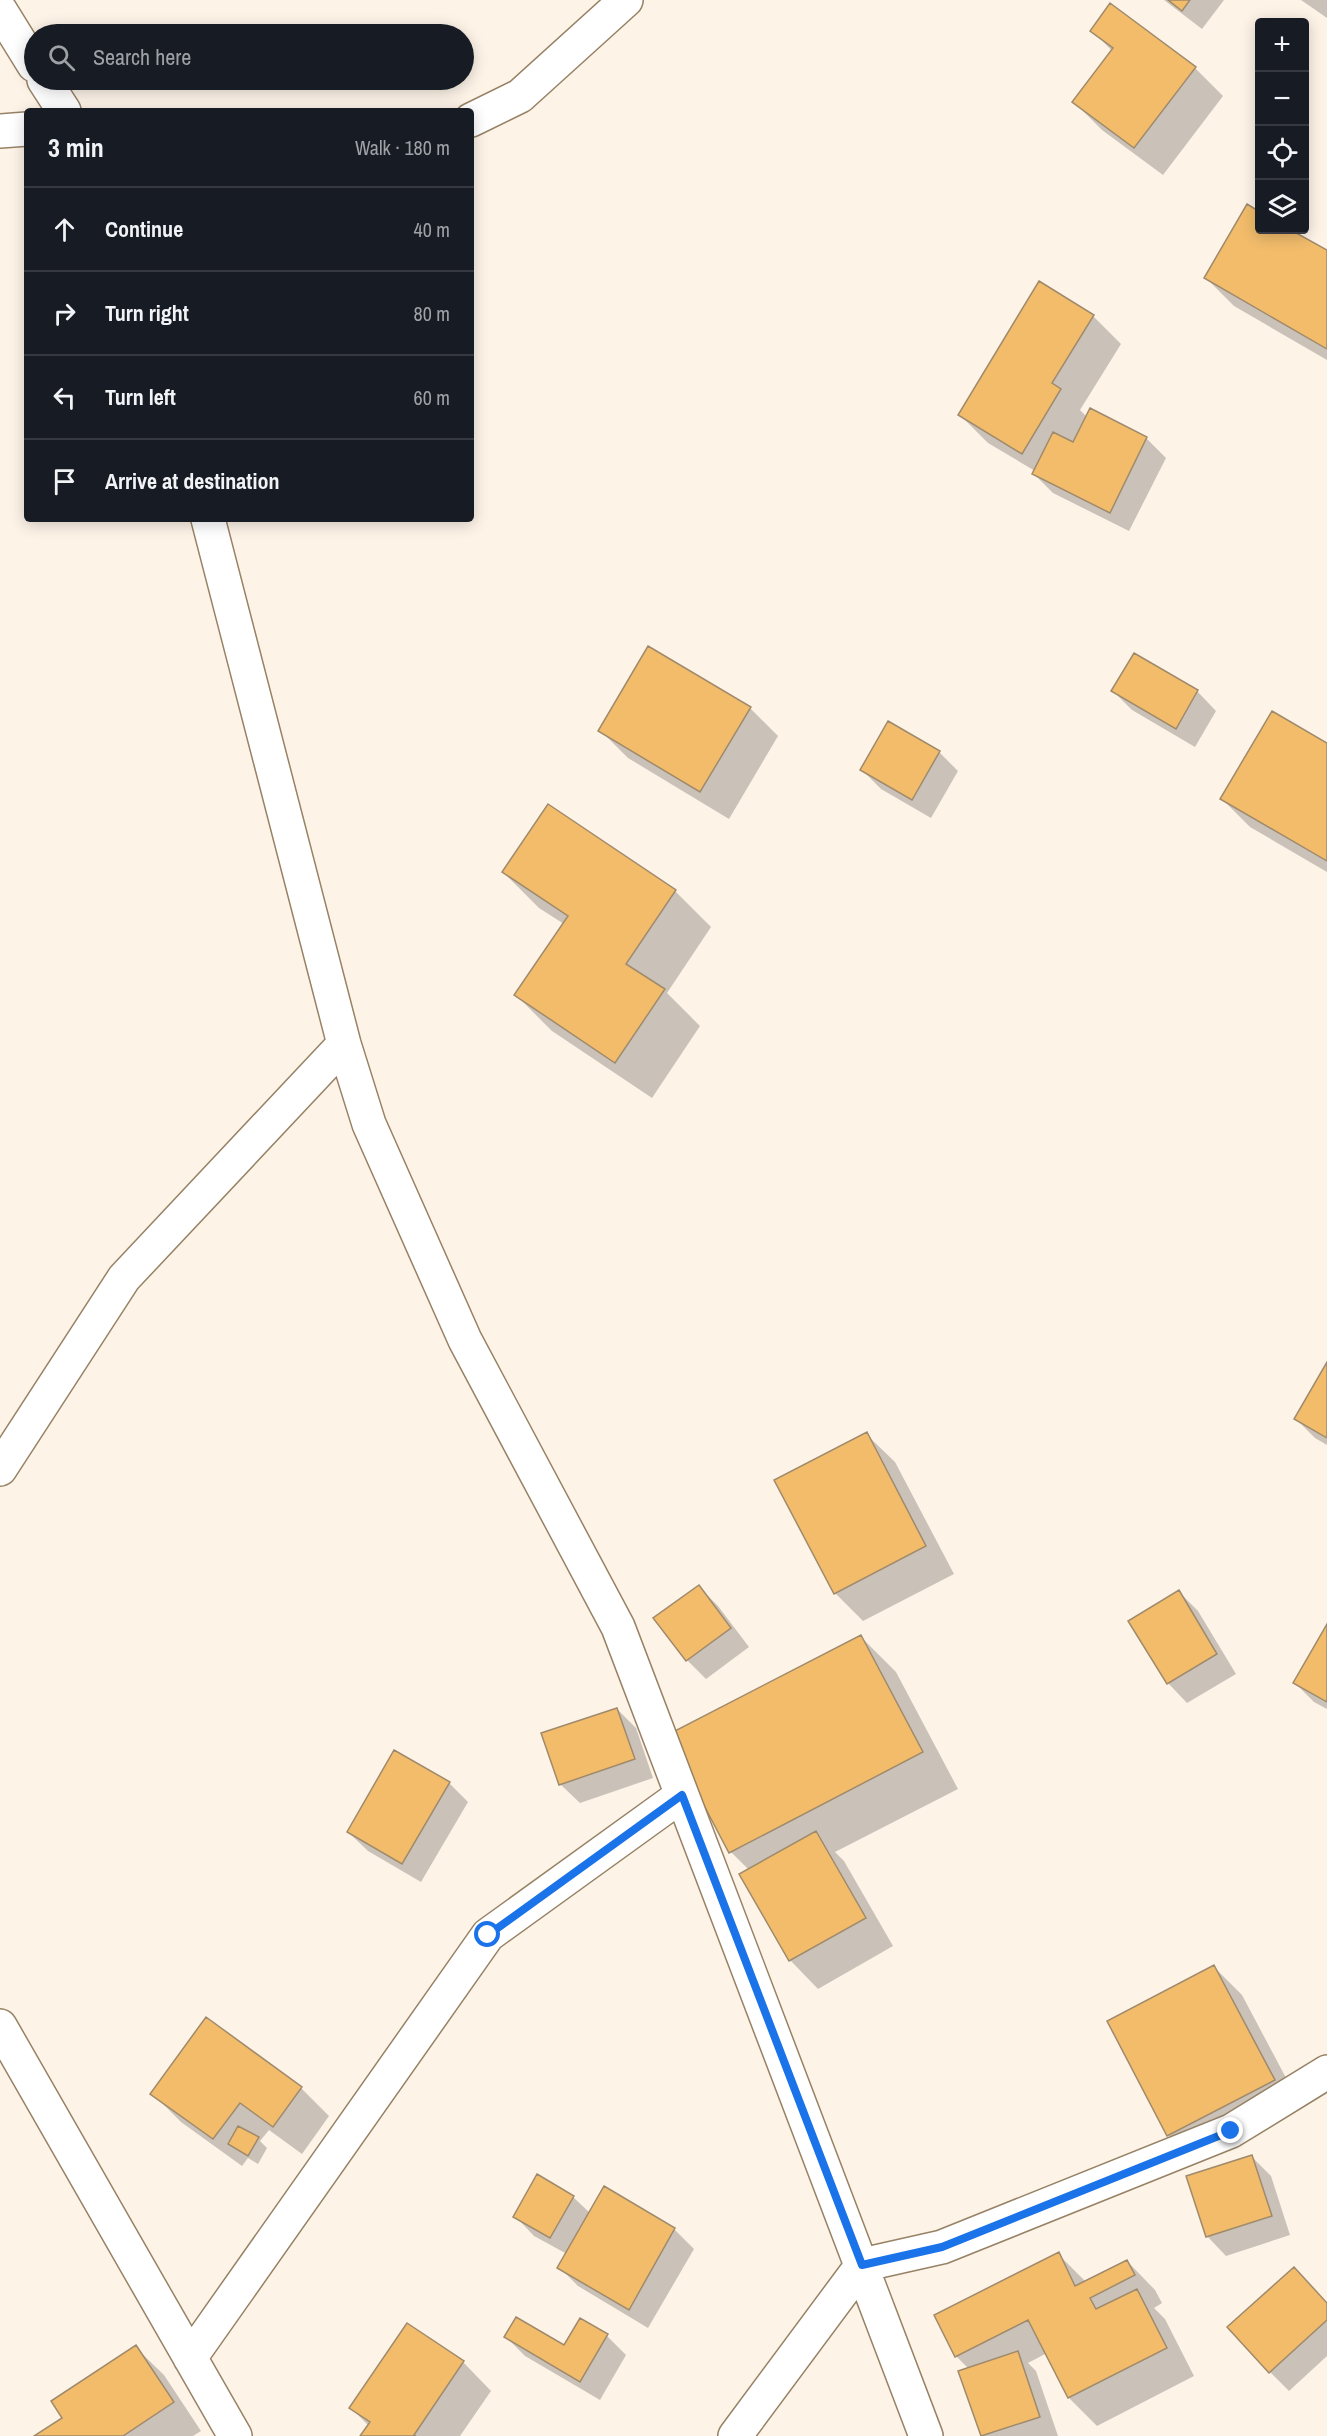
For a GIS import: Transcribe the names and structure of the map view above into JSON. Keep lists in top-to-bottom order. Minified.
{"page":{"map_buttons":["+","−"],"search":"Search here","heading":["3 min","Walk · 180 m"],"list":[["Continue","40 m"],["Turn right","80 m"],["Turn left","60 m"],"Arrive at destination"]}}
